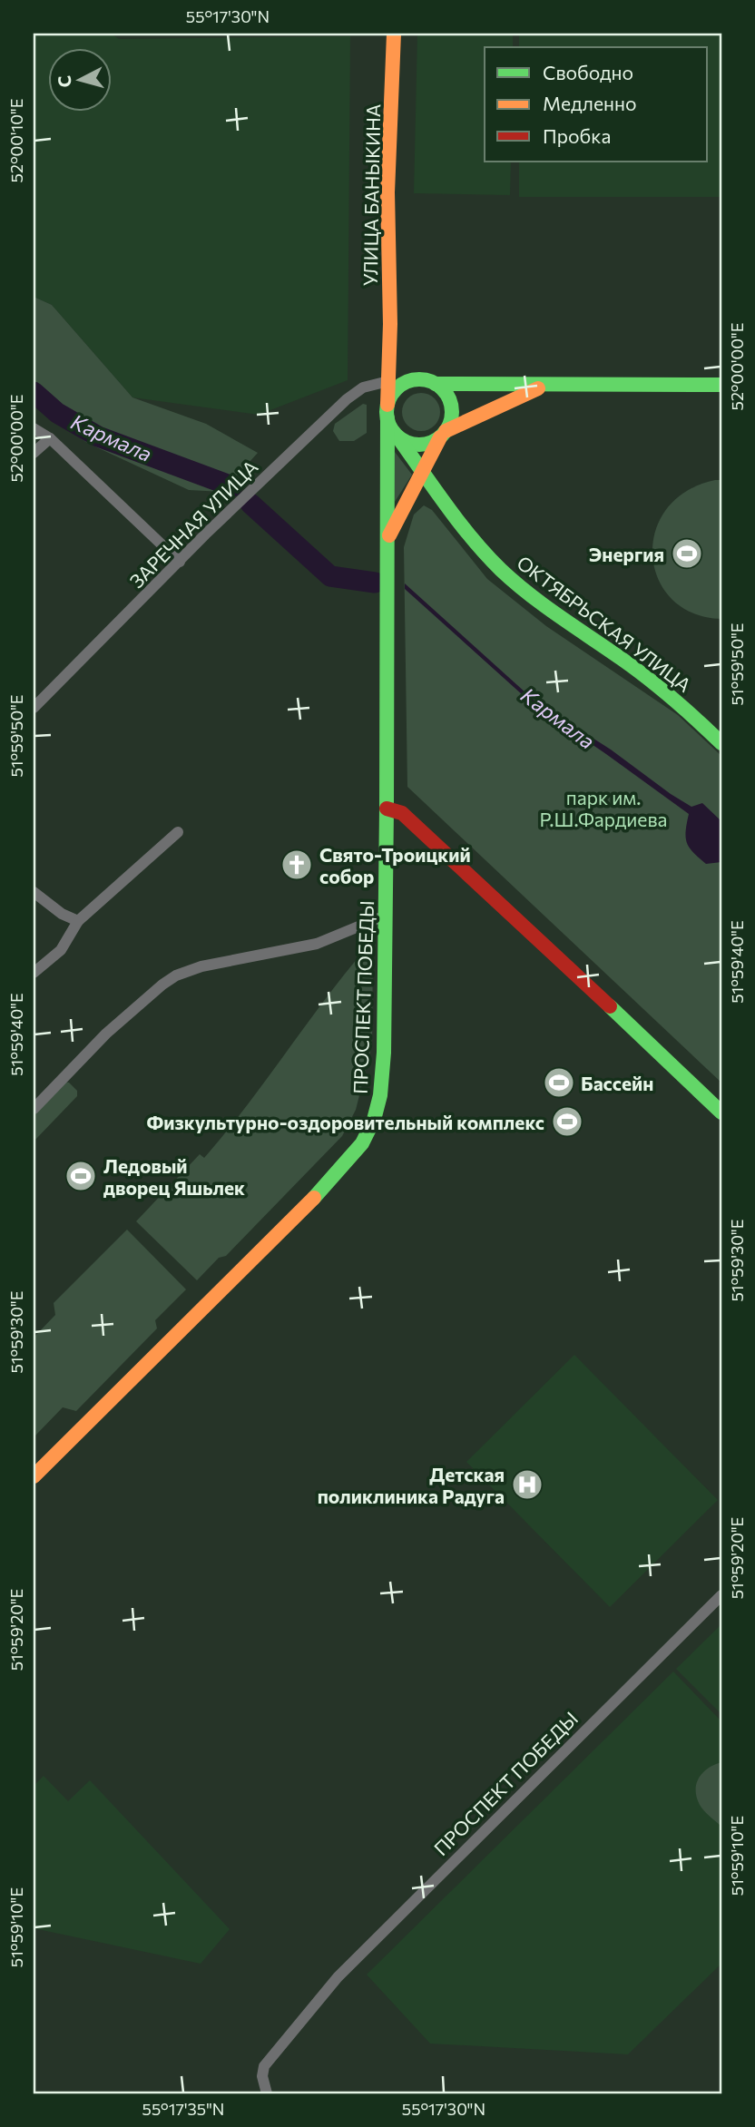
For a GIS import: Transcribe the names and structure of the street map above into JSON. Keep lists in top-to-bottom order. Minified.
{"streets":{"main road":["УЛИЦА БАНЫКИНА","ОКТЯБРЬСКАЯ УЛИЦА","ПРОСПЕКТ ПОБЕДЫ"],"street":["ЗАРЕЧНАЯ УЛИЦА"]},"crossings":[["УЛИЦА БАНЫКИНА","ЗАРЕЧНАЯ УЛИЦА"],["УЛИЦА БАНЫКИНА","ПРОСПЕКТ ПОБЕДЫ"],["ЗАРЕЧНАЯ УЛИЦА","ПРОСПЕКТ ПОБЕДЫ"],["ОКТЯБРЬСКАЯ УЛИЦА","ПРОСПЕКТ ПОБЕДЫ"]],"water":["Кармала"],"parks":["парк им. Р.Ш.Фардиева"],"places":{"sports":["Энергия","Бассейн","Физкультурно-оздоровительный комплекс","Ледовый дворец Яшьлек"],"church":["Свято-Троицкий собор"],"hospital":["Детская поликлиника Радуга"]},"legend":["Свободно","Медленно","Пробка"],"north":"left","coordinates":["55°17'30\"N","52°00'10\"E","52°00'00\"E","51°59'50\"E","51°59'40\"E","51°59'30\"E","51°59'20\"E","51°59'10\"E","55°17'35\"N"]}
